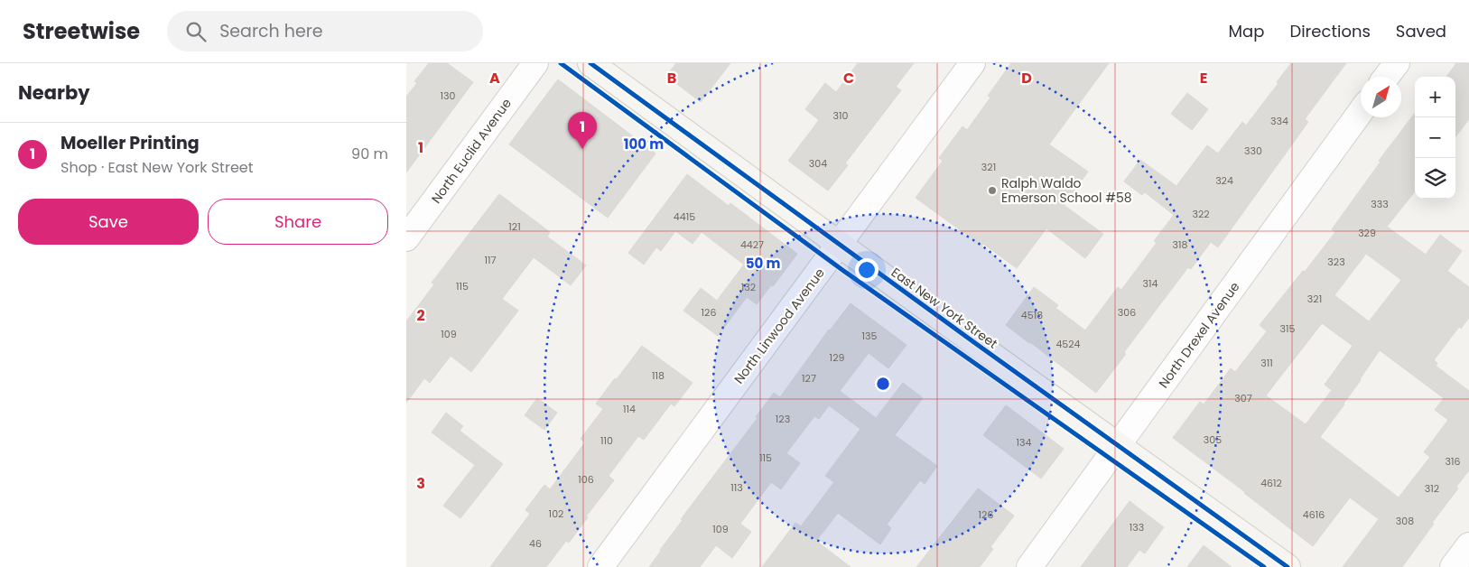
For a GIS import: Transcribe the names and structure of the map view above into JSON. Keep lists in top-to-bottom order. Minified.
{"streets":{"main road":["East New York Street"],"street":["North Euclid Avenue","North Linwood Avenue","North Drexel Avenue"]},"crossings":[["East New York Street","North Linwood Avenue"],["East New York Street","North Drexel Avenue"]],"places":["Ralph Waldo Emerson School #58"],"house_numbers":["130","310","334","330","304","321","324","333","322","4415","121","329","4427","318","117","323","314","115","132","321","126","306","4518","315","109","135","4524","129","311","118","127","307","114","123","305","110","134","115","316","106","4612","113","312","102","126","4616","308","133","109","46"],"north":"top right","page":{"header":"Streetwise","search":"Search here","nav":["Map","Directions","Saved"],"heading":"Nearby","map_buttons":["+","−"],"pins":"1","list":[{"mark":"1","name":"Moeller Printing","note":"Shop · East New York Street","value":"90 m"}],"buttons":["Save","Share"]},"grid":{"columns":["A","B","C","D","E"],"rows":["1","2","3"]},"rings":["100 m","50 m"]}
